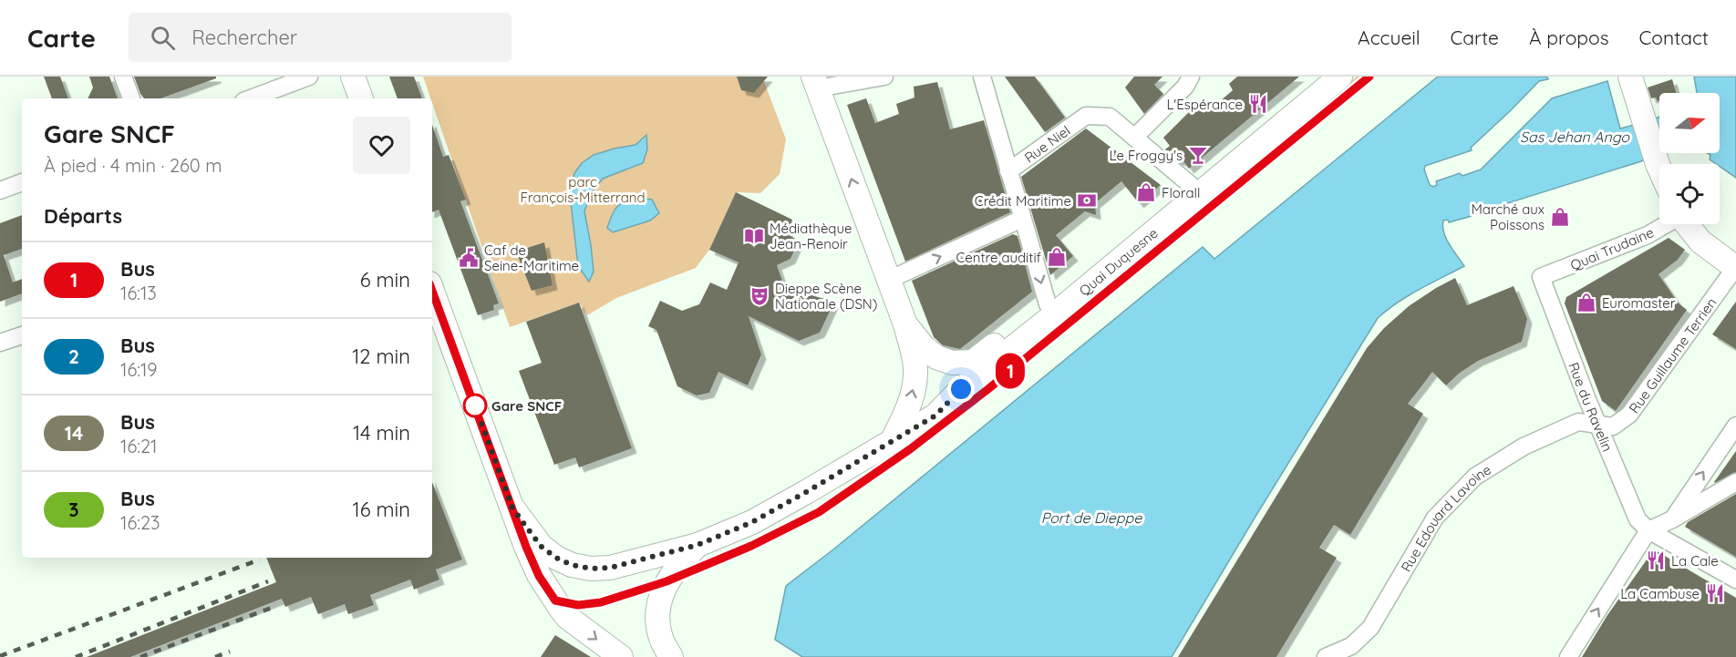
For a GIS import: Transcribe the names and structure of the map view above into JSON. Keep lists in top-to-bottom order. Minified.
{"streets":{"main road":["Quai Duquesne"],"street":["Rue Niel","Quai Trudaine","Rue Guillaume Terrien","Rue du Ravelin","Rue Edouard Lavoine"]},"crossings":[["Quai Trudaine","Rue du Ravelin"],["Rue Guillaume Terrien","Rue du Ravelin"],["Rue Guillaume Terrien","Rue Edouard Lavoine"],["Rue du Ravelin","Rue Edouard Lavoine"]],"water":["Sas Jehan Ango","Port de Dieppe"],"parks":["parc François-Mitterrand"],"places":{"restaurant":["L'Espérance","La Cale","La Cambuse"],"bar":["Le Froggy's"],"shop":["Florall","Marché aux Poissons","Centre auditif","Euromaster"],"bank":["Crédit Maritime"],"library":["Médiathèque Jean-Renoir"],"public building":["Caf de Seine-Maritime"],"theatre":["Dieppe Scène Nationale (DSN)"],"other":["Gare SNCF"]},"lines":["bus line 1"],"north":"right","page":{"header":"Carte","search":"Rechercher","nav":["Accueil","Carte","À propos","Contact"],"on_map":"1","heading":[["Gare SNCF","À pied · 4 min · 260 m"],"Départs"],"list":[{"mark":"1","name":"Bus","note":"16:13","value":"6 min"},{"mark":"2","name":"Bus","note":"16:19","value":"12 min"},{"mark":"14","name":"Bus","note":"16:21","value":"14 min"},{"mark":"3","name":"Bus","note":"16:23","value":"16 min"}]}}
